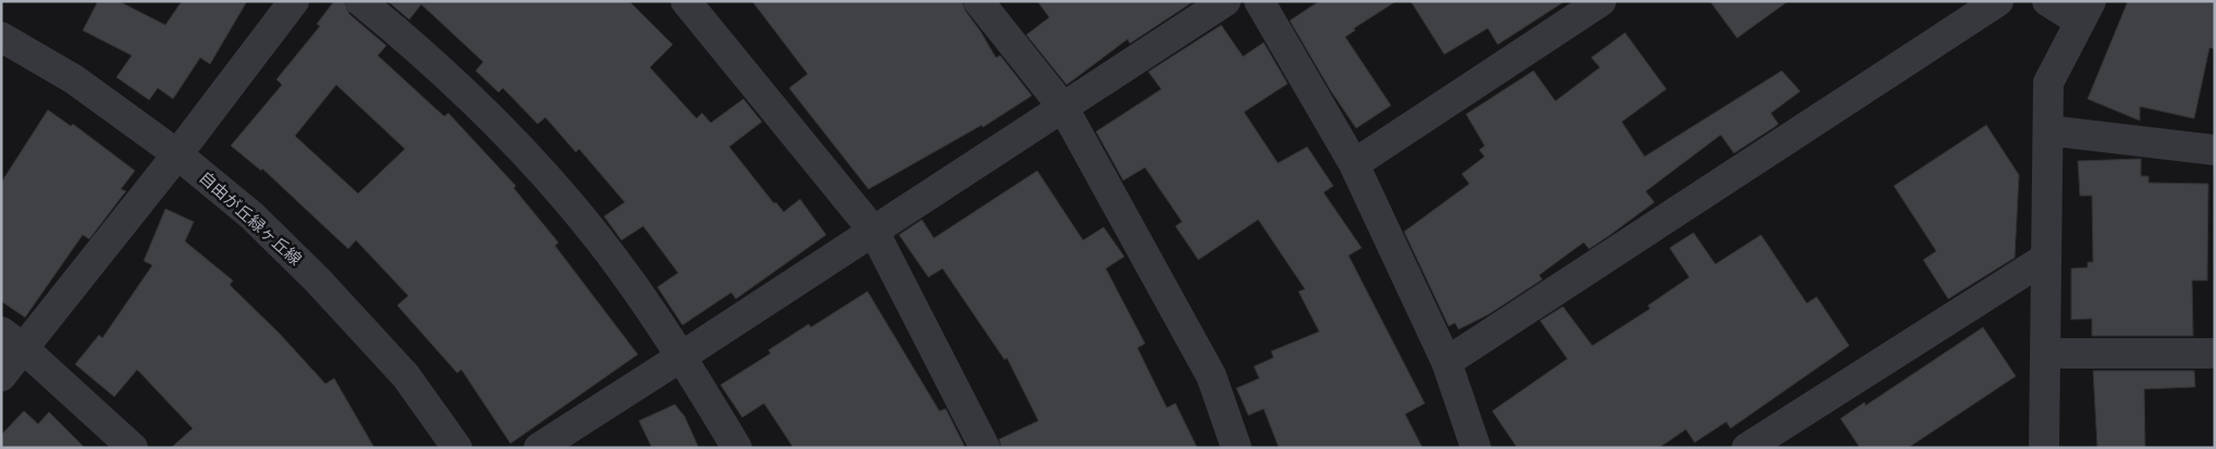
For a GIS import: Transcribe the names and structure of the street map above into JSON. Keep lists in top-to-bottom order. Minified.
{"streets":{"street":["自由が丘緑ヶ丘線"]}}
